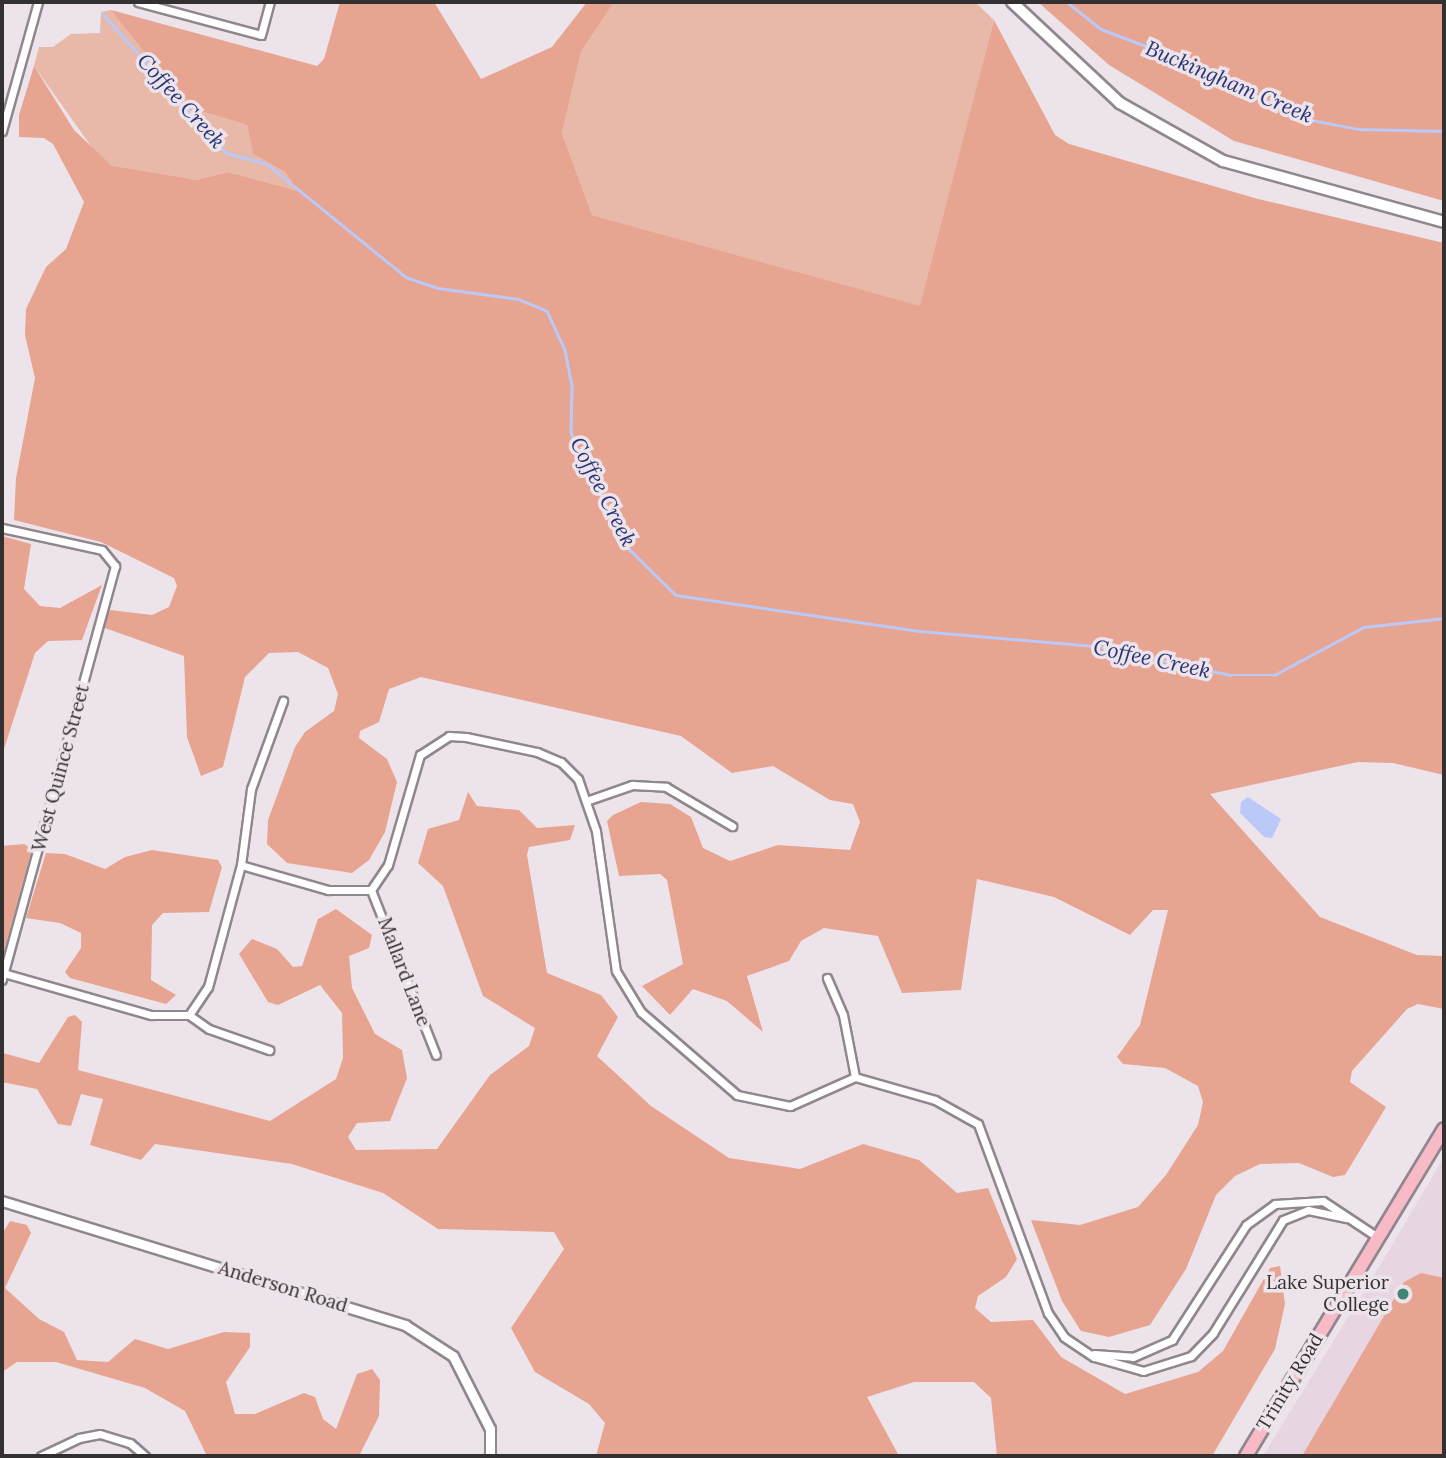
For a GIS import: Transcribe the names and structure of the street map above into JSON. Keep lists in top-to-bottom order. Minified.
{"streets":{"highway":["Trinity Road"],"street":["West Quince Street","Mallard Lane","Anderson Road"]},"water":["Buckingham Creek","Coffee Creek"],"places":["Lake Superior College"]}
